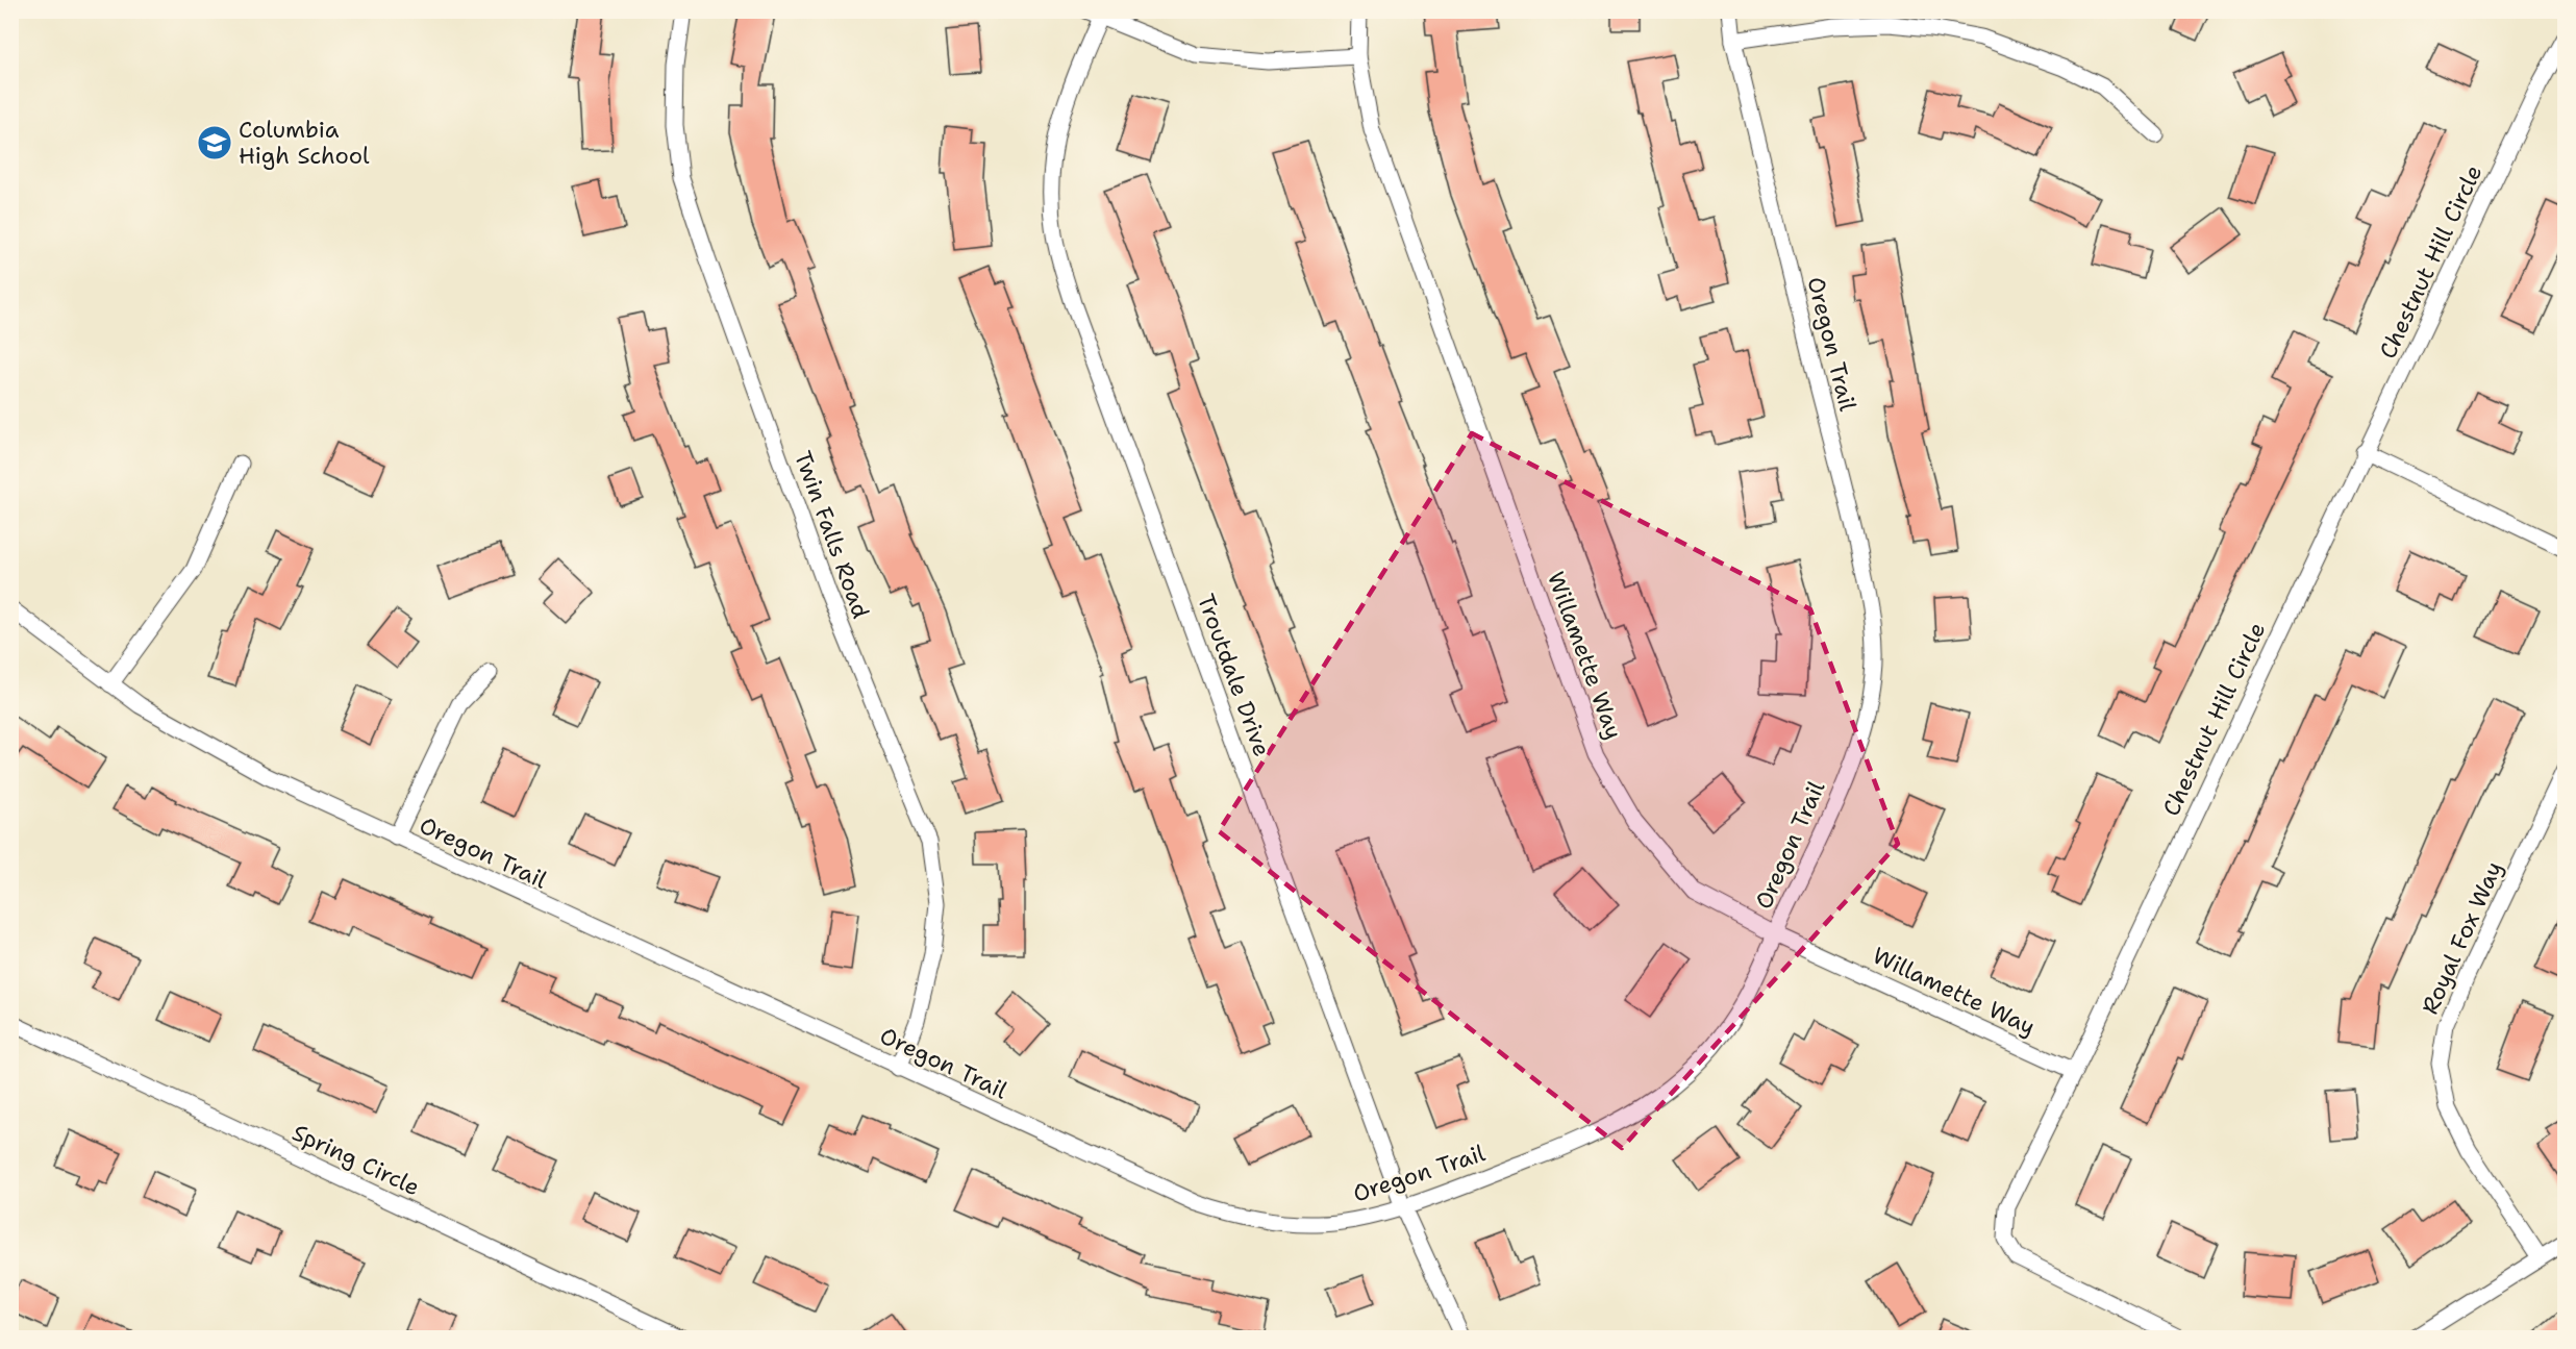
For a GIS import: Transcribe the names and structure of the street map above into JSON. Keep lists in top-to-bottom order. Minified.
{"streets":{"street":["Chestnut Hill Circle","Oregon Trail","Twin Falls Road","Willamette Way","Troutdale Drive","Royal Fox Way","Spring Circle"]},"crossings":[["Chestnut Hill Circle","Willamette Way"],["Oregon Trail","Twin Falls Road"],["Oregon Trail","Willamette Way"],["Oregon Trail","Troutdale Drive"]],"places":{"school or university":["Columbia High School"]}}
